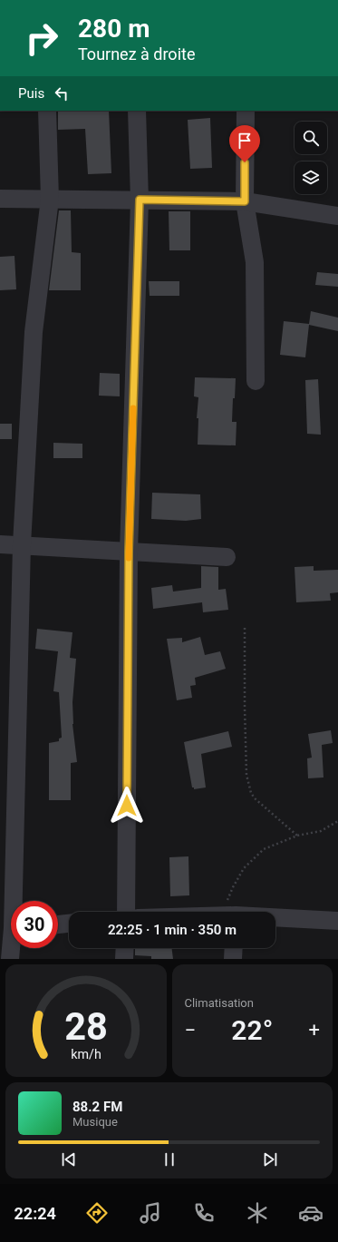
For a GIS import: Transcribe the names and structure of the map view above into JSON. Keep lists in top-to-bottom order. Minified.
{"page":{"turn":["280 m","Tournez à droite"],"then":"Puis","limit":"30","trip":"22:25 · 1 min · 350 m","tile":"Climatisation","heat":["−","22°","+"],"song":["88.2 FM","Musique"],"tabs":"22:24","gauge":["28","km/h"]}}
